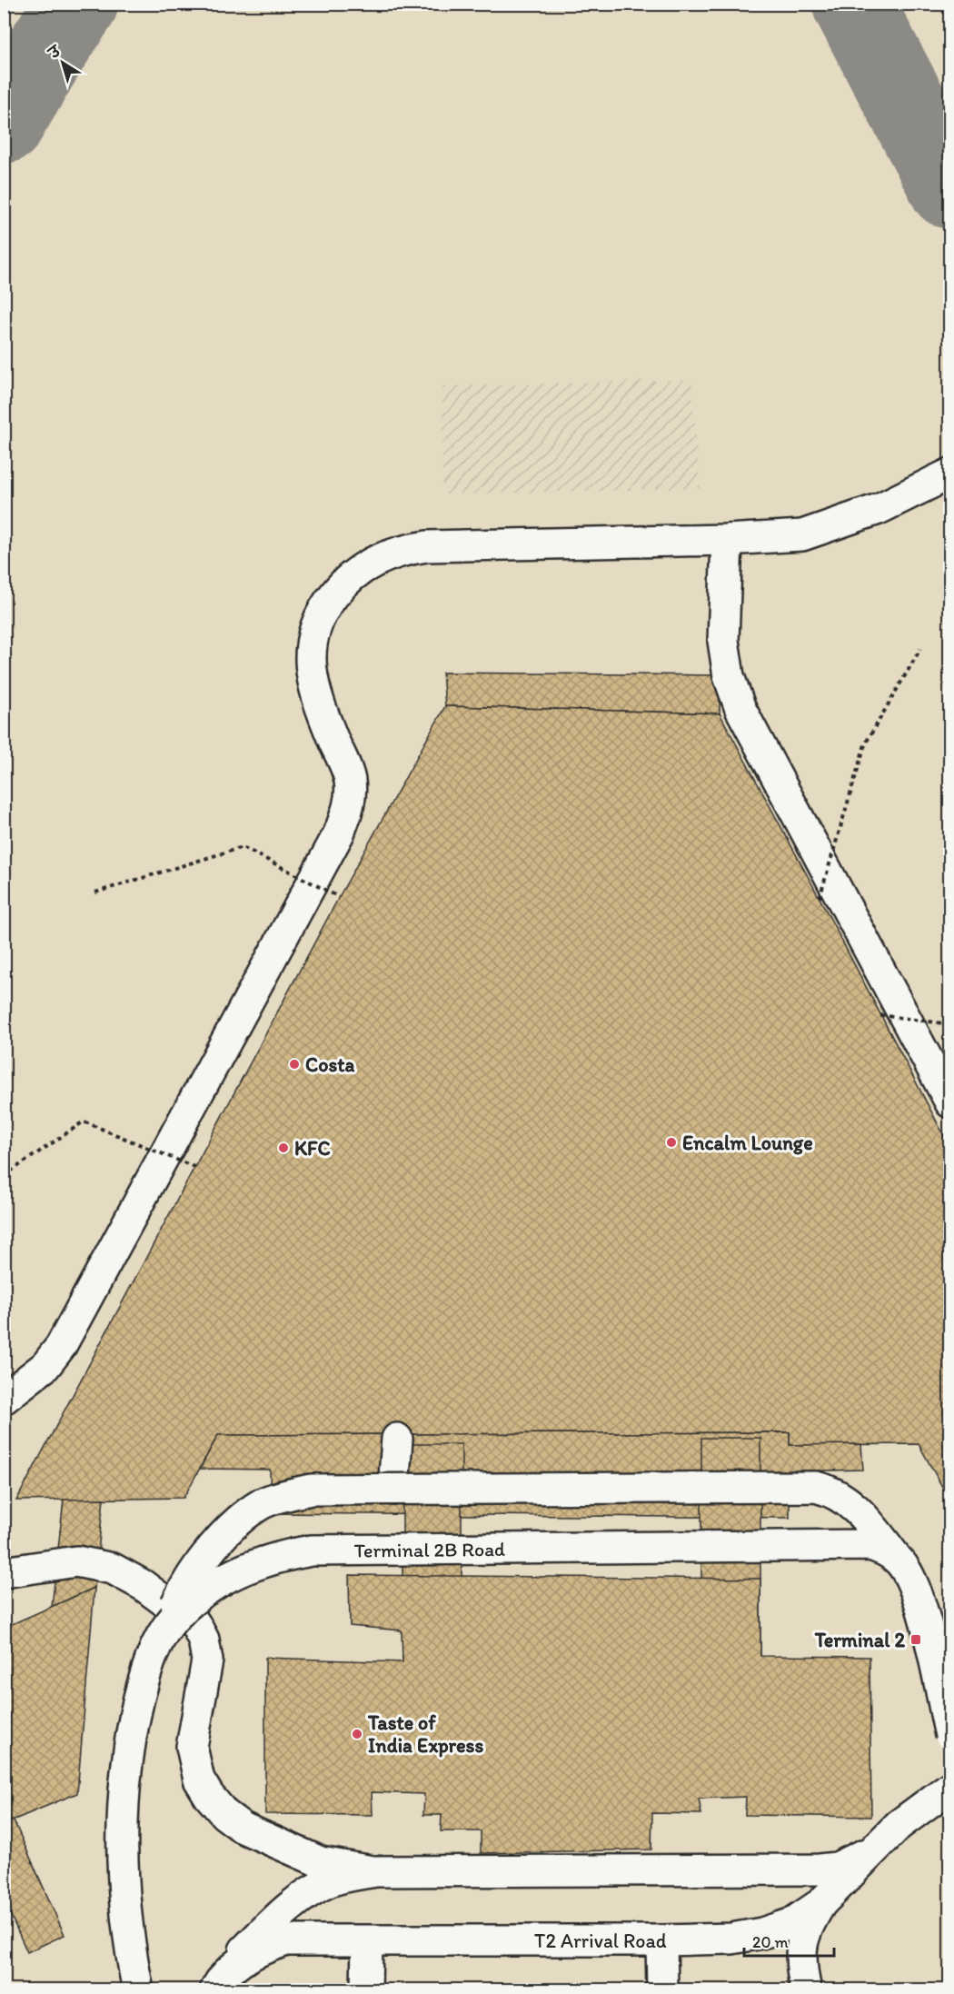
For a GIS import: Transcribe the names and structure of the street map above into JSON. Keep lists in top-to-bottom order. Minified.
{"streets":{"main road":["Terminal 2B Road","T2 Arrival Road"]},"places":{"other":["Costa","Encalm Lounge","KFC","Taste of India Express"],"transit":["Terminal 2"]},"scale_bar":"20 m","north":"top left"}
